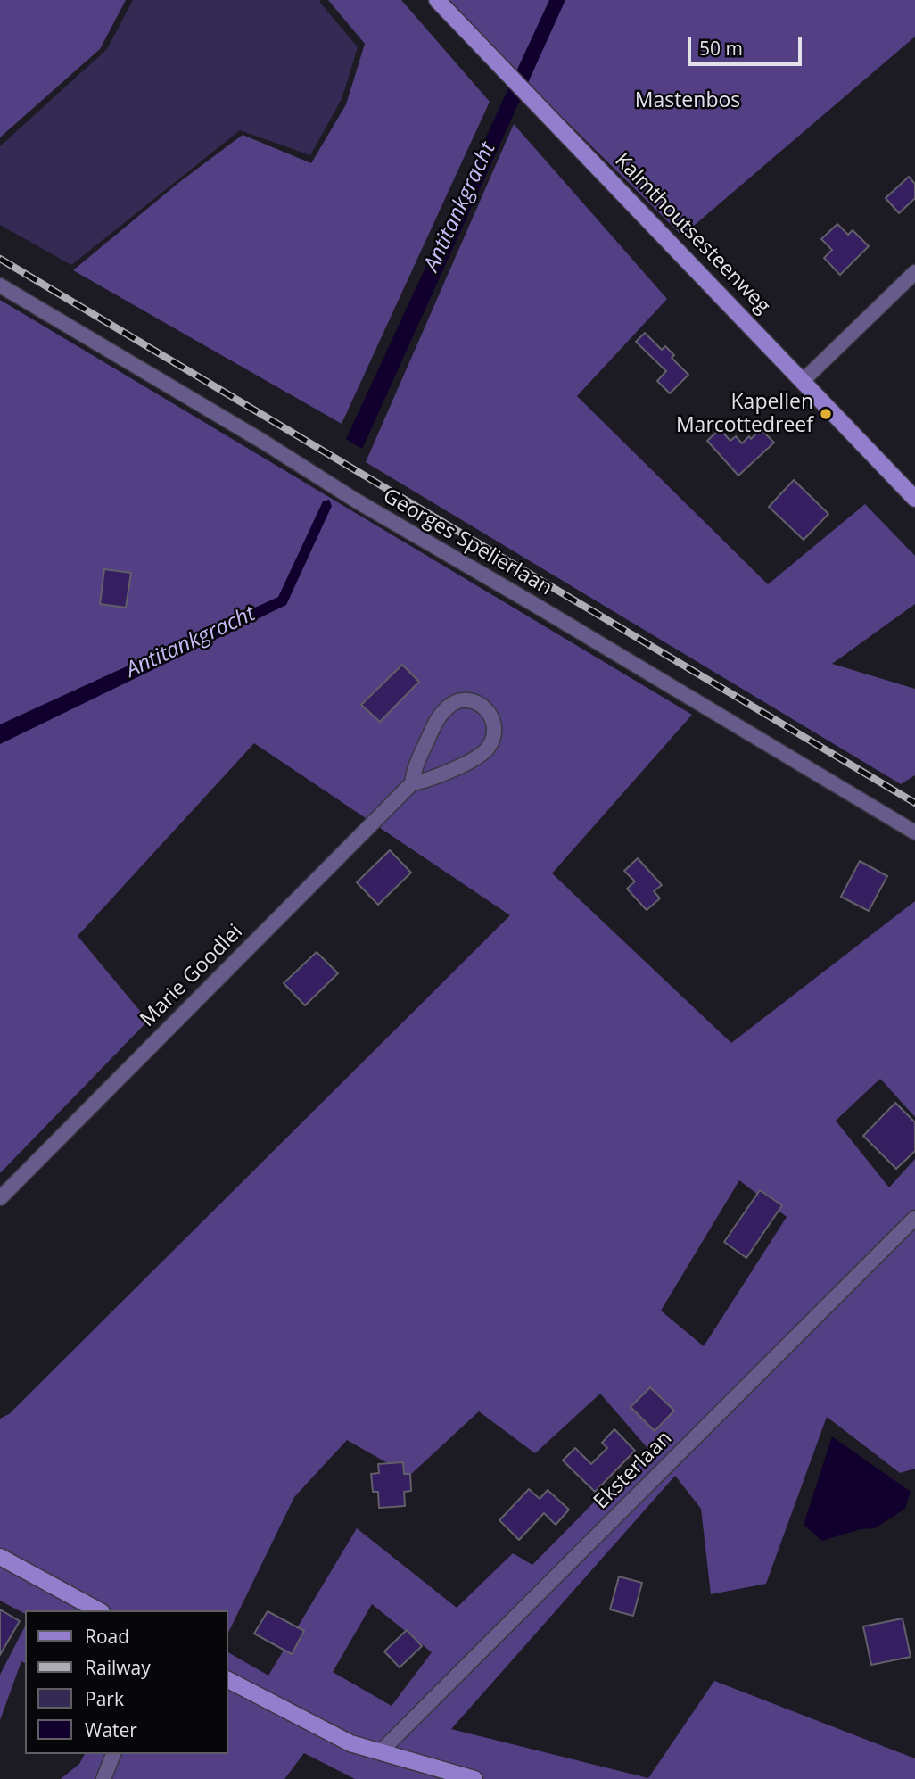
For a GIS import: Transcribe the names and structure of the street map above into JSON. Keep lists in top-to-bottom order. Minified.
{"streets":{"main road":["Kalmthoutsesteenweg"],"street":["Georges Spelierlaan","Marie Goodlei","Eksterlaan"]},"water":["Antitankgracht"],"parks":["Mastenbos"],"places":["Kapellen Marcottedreef"],"legend":["Road","Railway","Park","Water"],"scale_bar":"50 m"}
